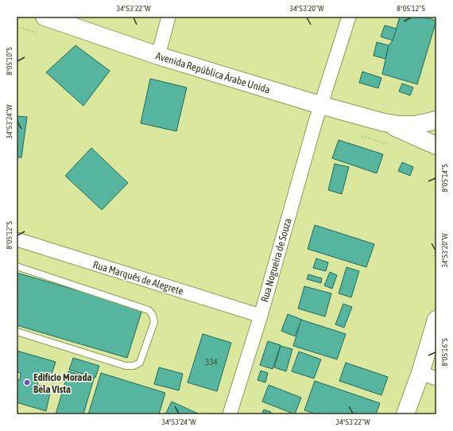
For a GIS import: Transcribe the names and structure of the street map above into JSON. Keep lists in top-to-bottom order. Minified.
{"streets":{"street":["Avenida República Árabe Unida","Rua Nogueira de Souza","Rua Marquês de Alegrete"]},"crossings":[["Avenida República Árabe Unida","Rua Nogueira de Souza"],["Rua Nogueira de Souza","Rua Marquês de Alegrete"]],"places":["Edifício Morada Bela Vista"],"house_numbers":["334"],"coordinates":["34°53'22\"W","34°53'20\"W","8°05'12\"S","8°05'10\"S","34°53'24\"W","8°05'14\"S","8°05'16\"S"]}
